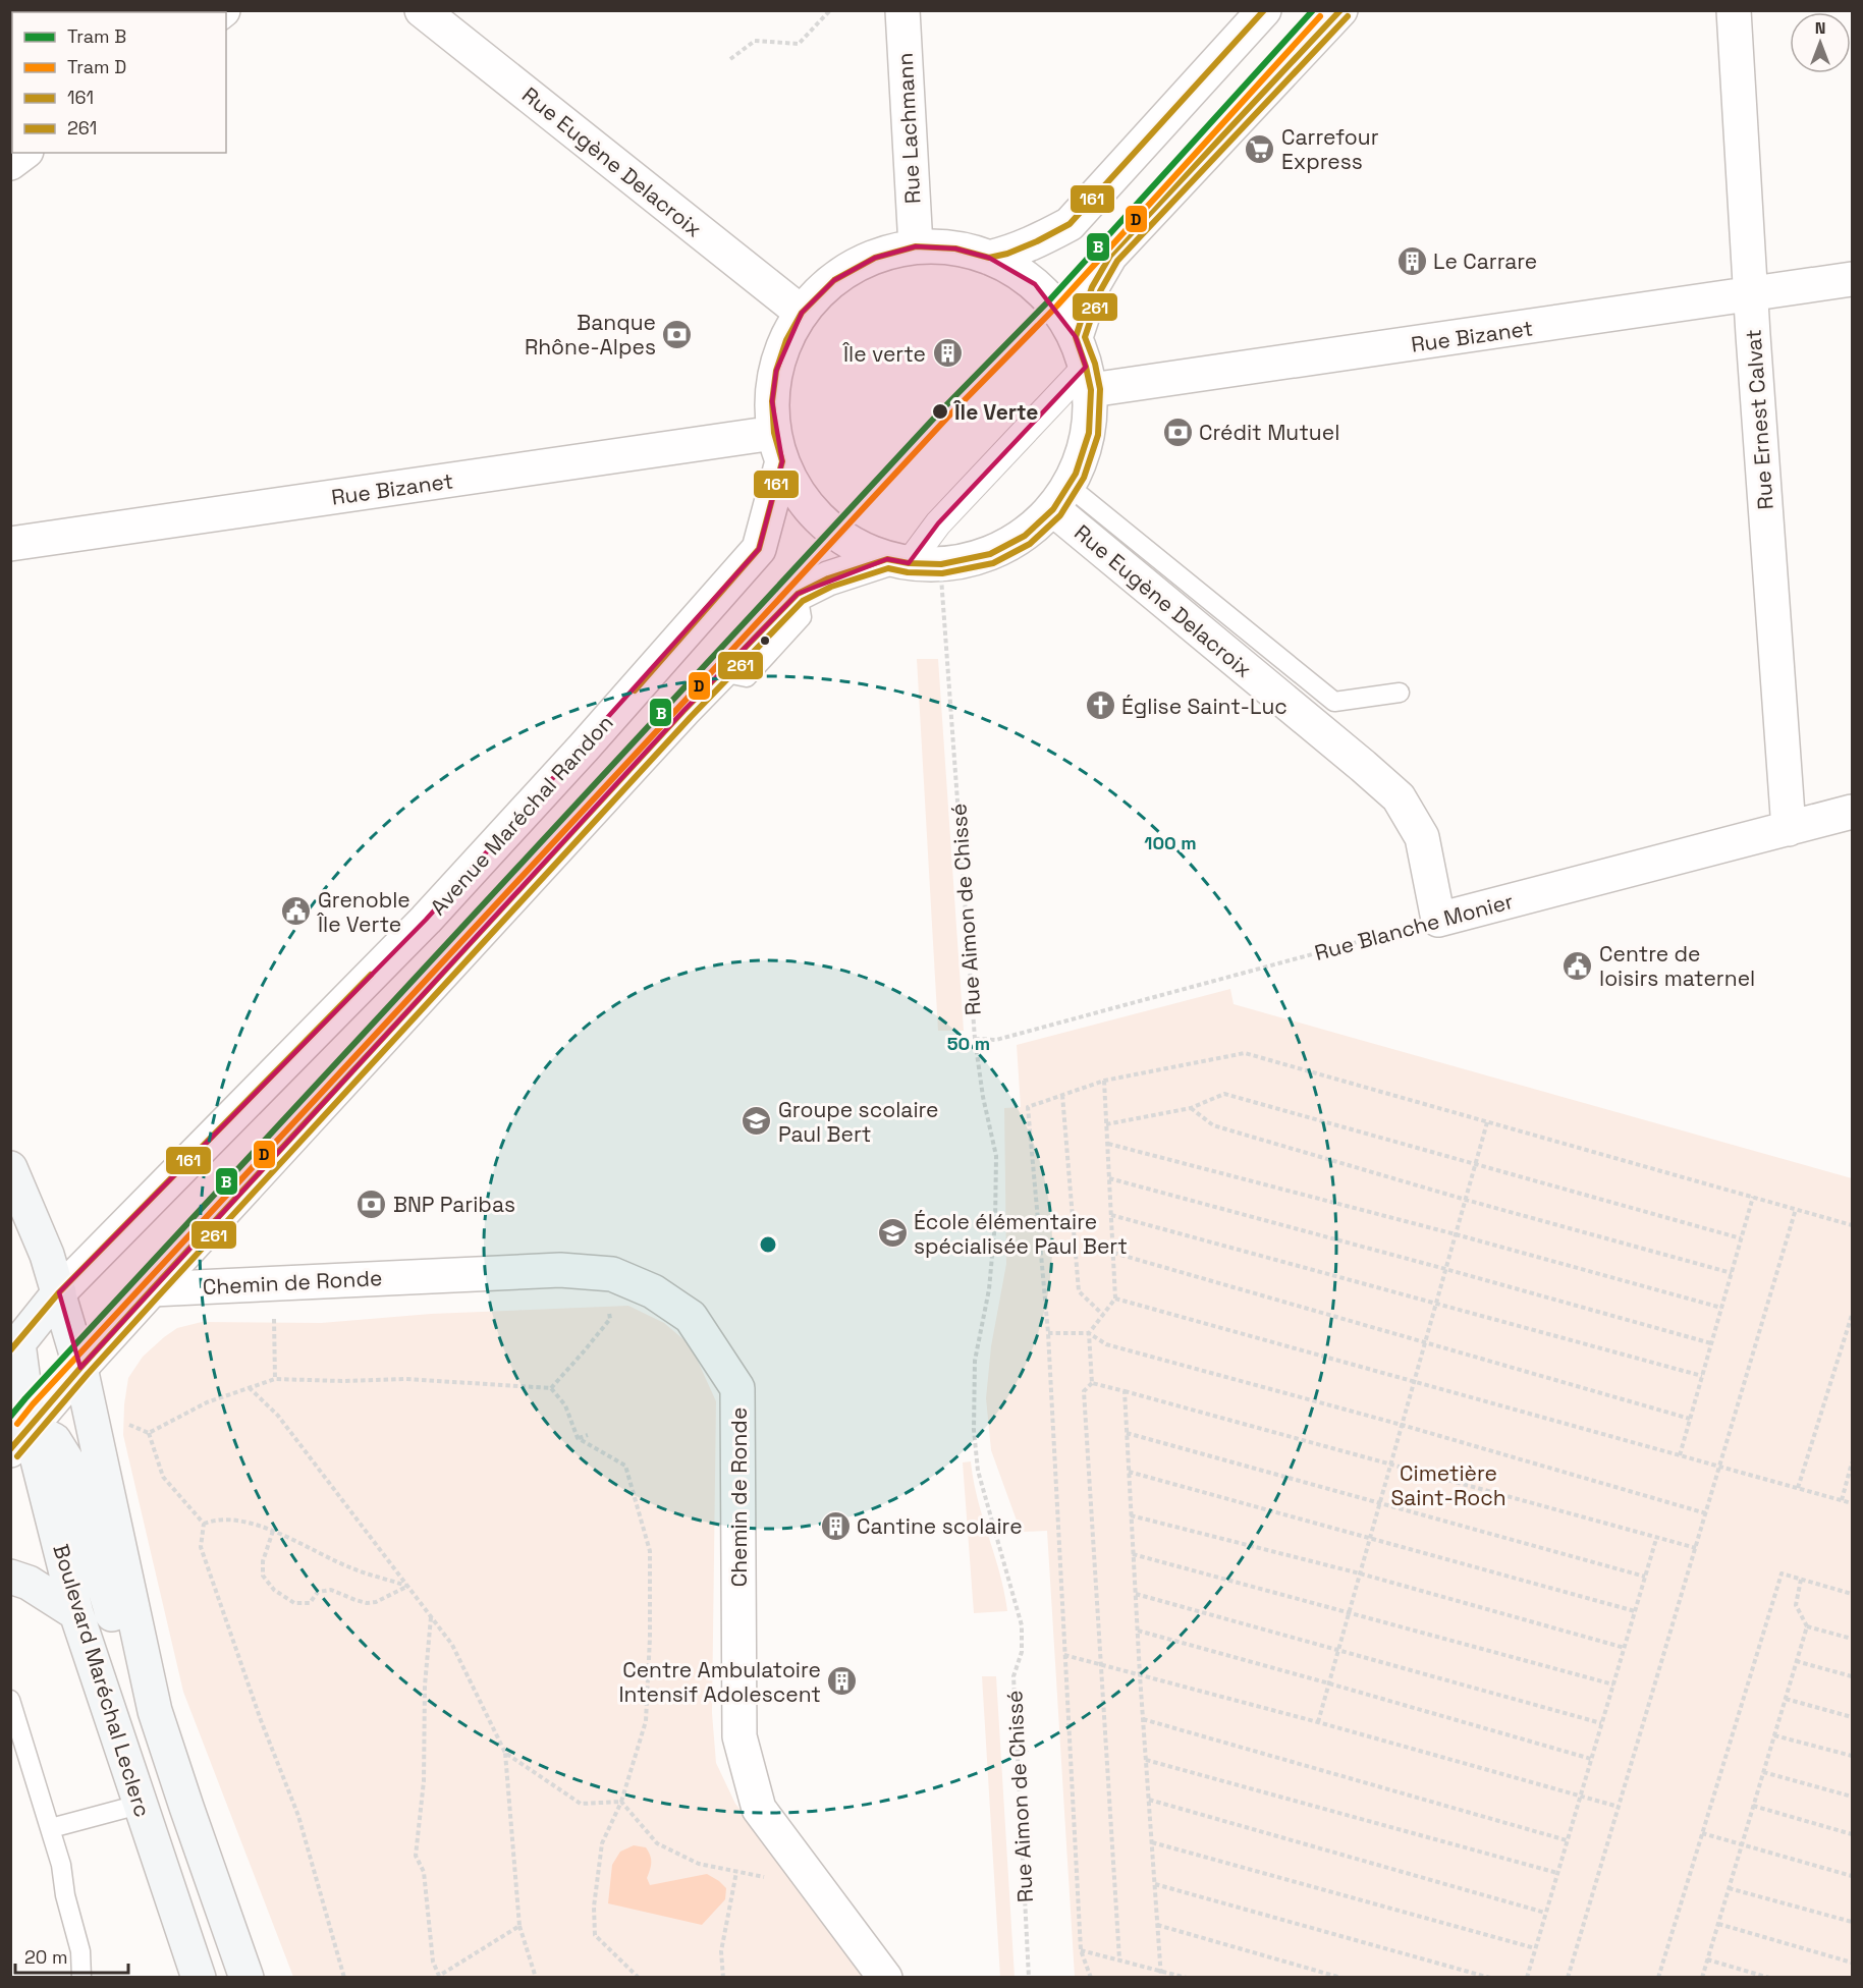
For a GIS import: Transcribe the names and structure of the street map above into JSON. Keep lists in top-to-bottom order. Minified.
{"streets":{"main road":["Avenue Maréchal Randon","Boulevard Maréchal Leclerc"],"street":["Rue Lachmann","Rue Eugène Delacroix","Rue Bizanet","Rue Ernest Calvat","Rue Blanche Monier","Chemin de Ronde"],"path":["Rue Aimon de Chissé"]},"crossings":[["Rue Eugène Delacroix","Rue Blanche Monier"],["Rue Bizanet","Rue Ernest Calvat"],["Rue Bizanet","Avenue Maréchal Randon"],["Rue Ernest Calvat","Rue Blanche Monier"],["Avenue Maréchal Randon","Boulevard Maréchal Leclerc"],["Rue Aimon de Chissé","Rue Blanche Monier"]],"parks":["Cimetière Saint-Roch"],"places":{"supermarket":["Carrefour Express"],"building":["Le Carrare","Île verte","Cantine scolaire","Centre Ambulatoire Intensif Adolescent"],"bank":["Banque Rhône-Alpes","Crédit Mutuel","BNP Paribas"],"other":["Île Verte"],"church":["Église Saint-Luc"],"public building":["Grenoble Île Verte","Centre de loisirs maternel"],"school or university":["Groupe scolaire Paul Bert","École élémentaire spécialisée Paul Bert"]},"lines":["tram line B","transit line 161","tram line D","transit line 261"],"legend":["Tram B","Tram D","161","261"],"scale_bar":"20 m","north":"top","rings":["100 m","50 m"]}
